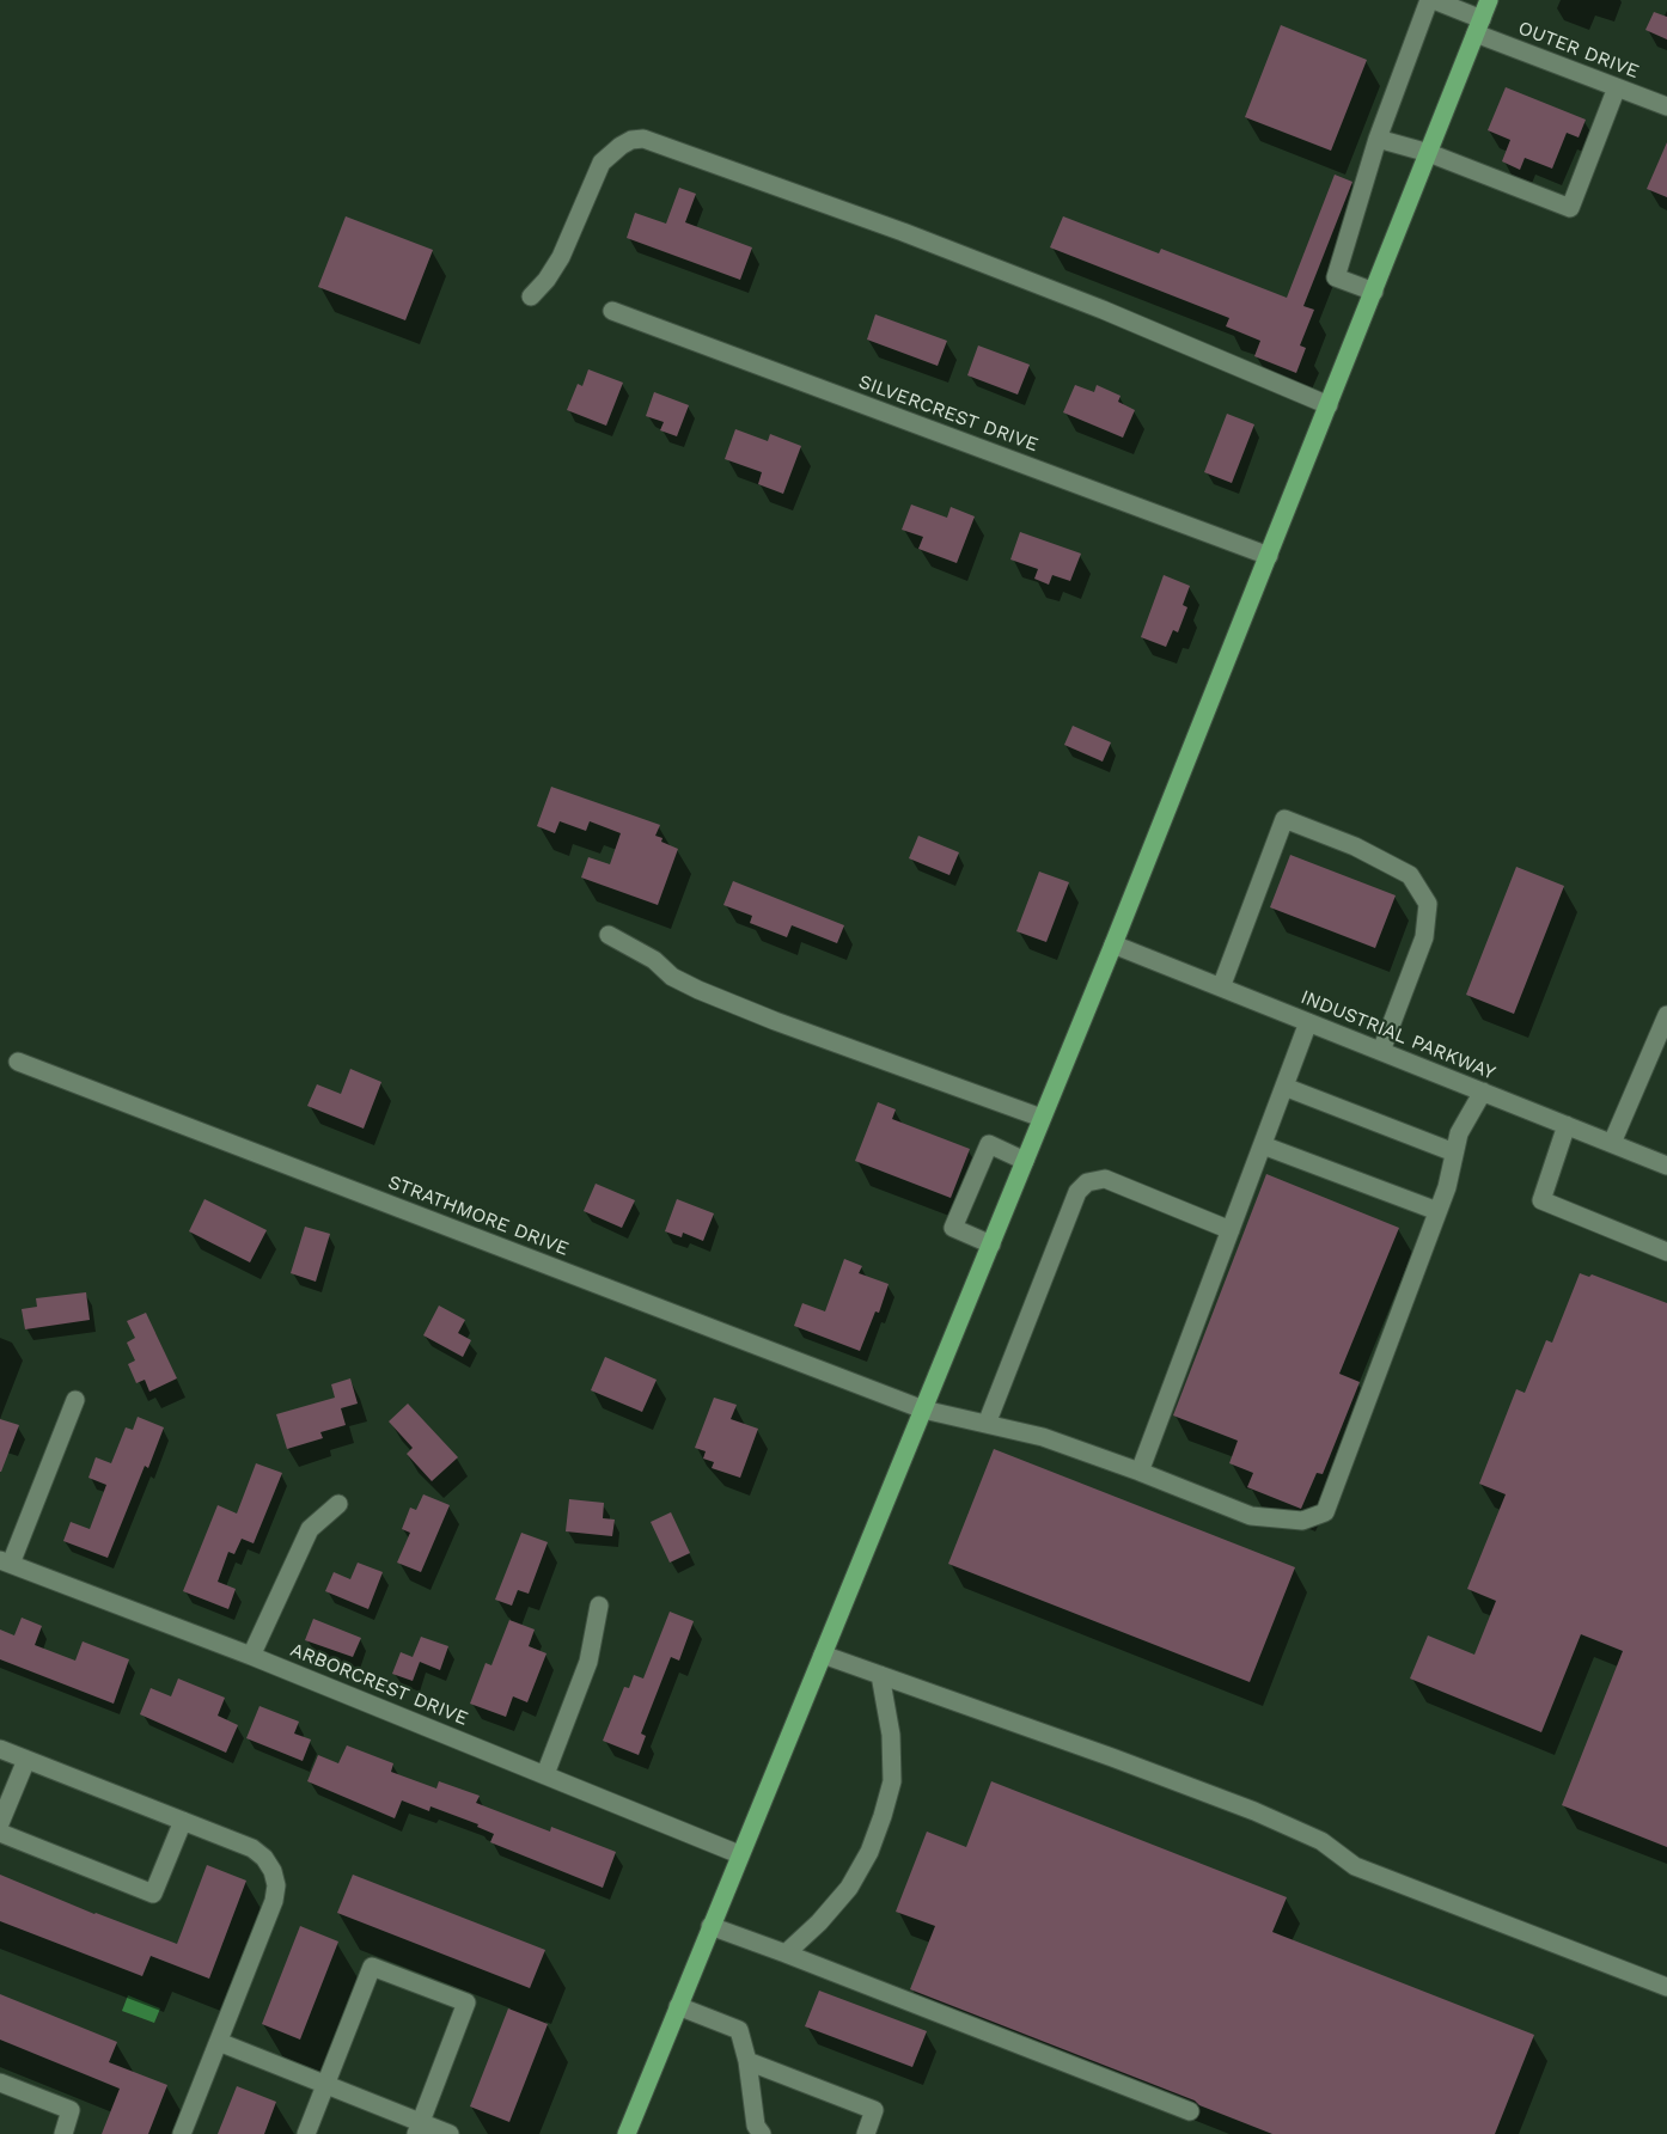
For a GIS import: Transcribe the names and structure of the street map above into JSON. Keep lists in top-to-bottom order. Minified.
{"streets":{"street":["OUTER DRIVE","SILVERCREST DRIVE","INDUSTRIAL PARKWAY","STRATHMORE DRIVE","ARBORCREST DRIVE"]},"crossings":[["INDUSTRIAL PARKWAY","STRATHMORE DRIVE"]]}
